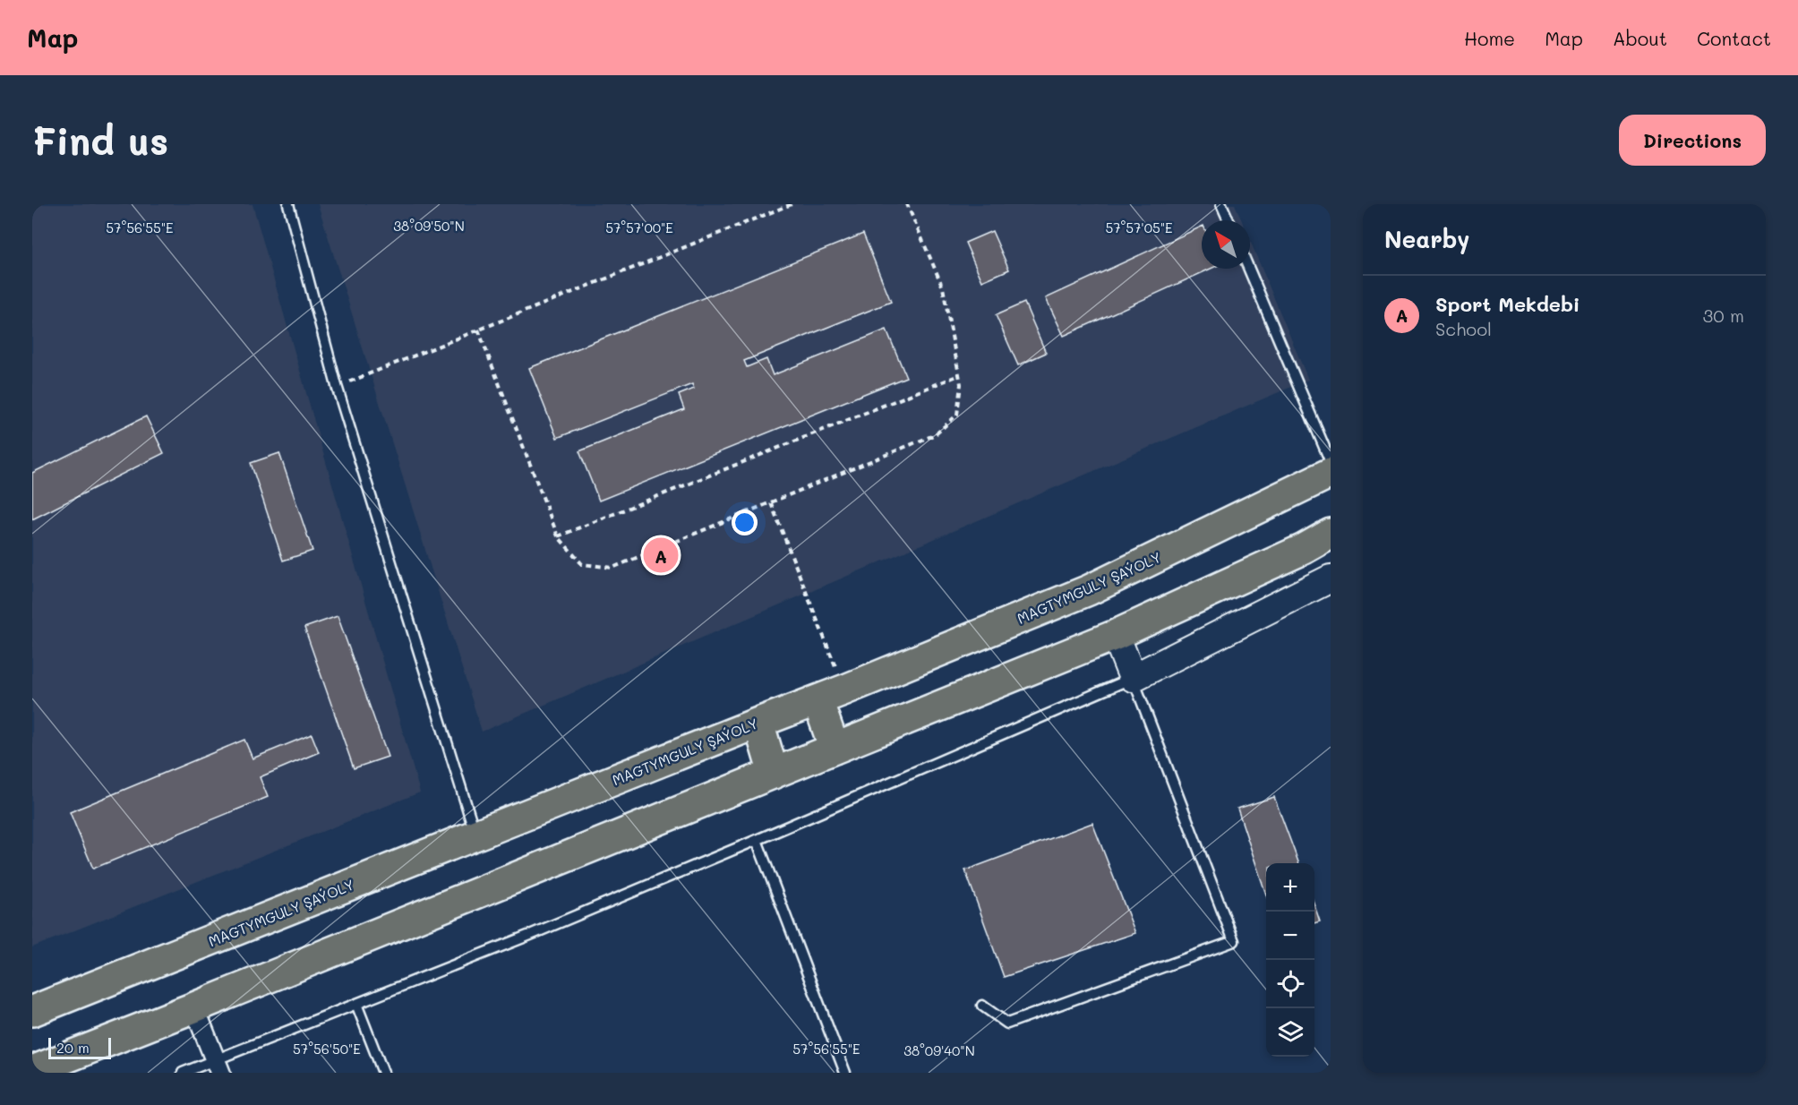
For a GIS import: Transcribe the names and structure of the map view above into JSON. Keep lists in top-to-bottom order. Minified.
{"streets":{"highway":["MAGTYMGULY ŞAÝOLY"]},"scale_bar":"20 m","north":"top left","page":{"header":"Map","nav":["Home","Map","About","Contact"],"buttons":"Directions","title":"Find us","heading":"Nearby","list":[{"mark":"A","name":"Sport Mekdebi","note":"School","value":"30 m"}],"pins":"A","map_buttons":["+","−"],"scale":"20 m"},"coordinates":["38°09'50\"N","57°56'55\"E","57°57'00\"E","57°57'05\"E","57°56'50\"E","38°09'40\"N"]}
